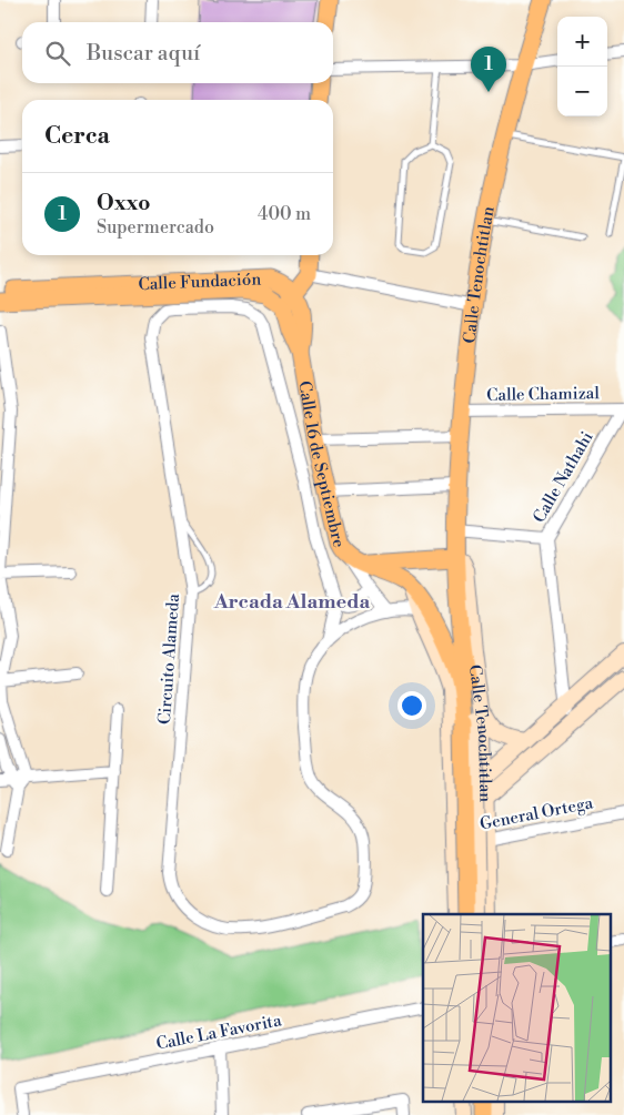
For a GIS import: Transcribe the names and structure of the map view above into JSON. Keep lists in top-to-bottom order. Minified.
{"streets":{"main road":["Calle Tenochtitlan","Calle Fundación","Calle 16 de Septiembre"],"street":["Calle Chamizal","Calle Nathahi","Circuito Alameda","General Ortega","Calle La Favorita"]},"crossings":[["Calle Tenochtitlan","Calle Chamizal"],["Calle Tenochtitlan","Calle 16 de Septiembre"],["Calle Tenochtitlan","Calle Nathahi"],["Calle Tenochtitlan","Circuito Alameda"],["Calle Tenochtitlan","General Ortega"],["Calle Chamizal","Calle Nathahi"]],"districts":["Arcada Alameda"],"page":{"map_buttons":["+","−"],"search":"Buscar aquí","pins":"1","heading":"Cerca","list":[{"mark":"1","name":"Oxxo","note":"Supermercado","value":"400 m"}]}}
